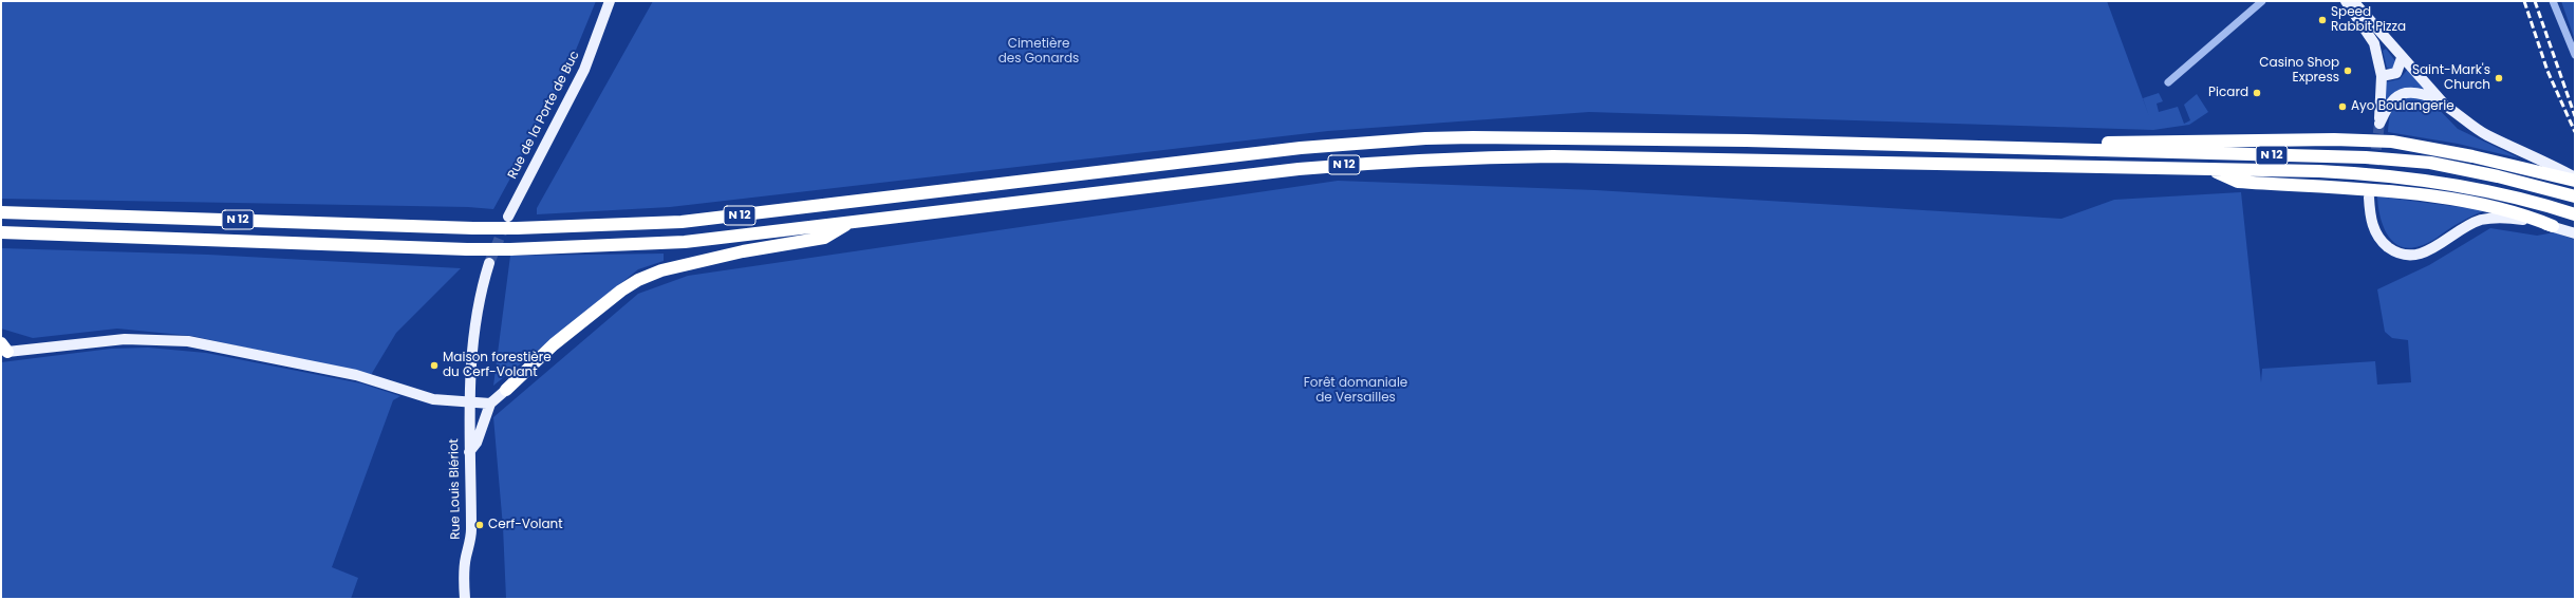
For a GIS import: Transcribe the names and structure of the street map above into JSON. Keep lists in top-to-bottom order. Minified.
{"streets":{"highway":["N 12"],"main road":["Rue de la Porte de Buc","Rue Louis Blériot"]},"parks":["Cimetière des Gonards","Forêt domaniale de Versailles"],"places":["Speed Rabbit Pizza","Casino Shop Express","Saint-Mark's Church","Picard","Ayo Boulangerie","Maison forestière du Cerf-Volant","Cerf-Volant"]}
